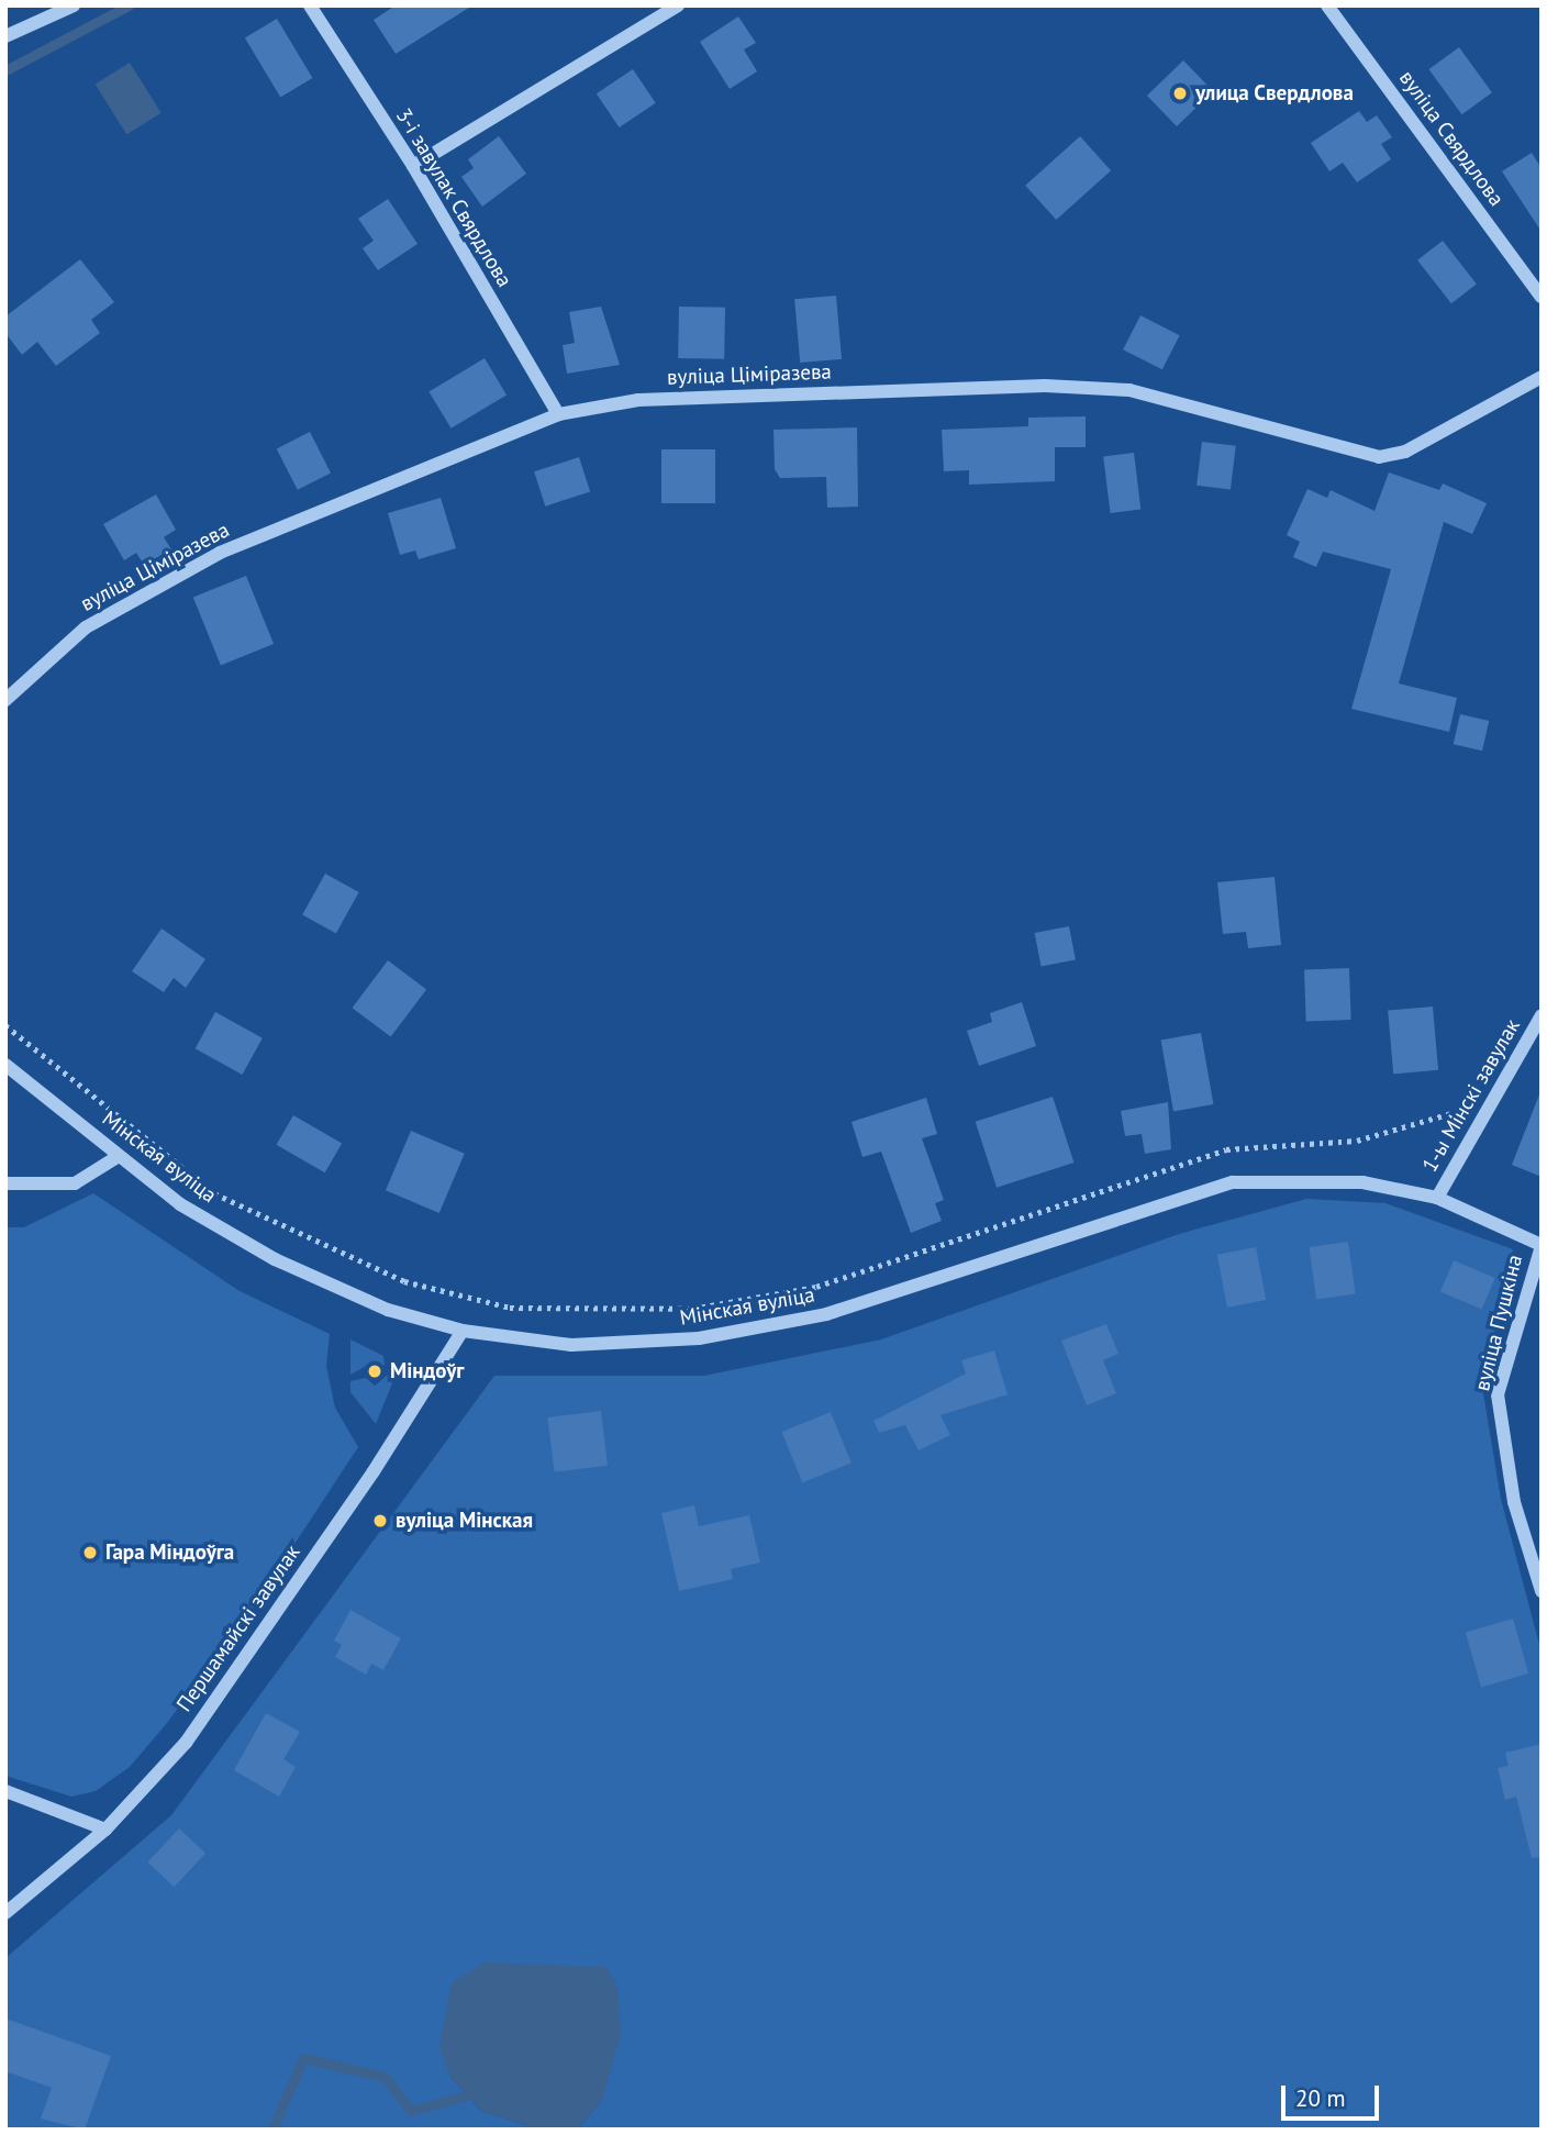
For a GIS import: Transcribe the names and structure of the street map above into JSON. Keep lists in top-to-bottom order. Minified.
{"streets":{"street":["вуліца Свярдлова","3-і завулак Свярдлова","вуліца Ціміразева","1-ы Мінскі завулак","Мінская вуліца","вуліца Пушкіна","Першамайскі завулак"]},"crossings":[["3-і завулак Свярдлова","вуліца Ціміразева"],["1-ы Мінскі завулак","Мінская вуліца"],["Мінская вуліца","вуліца Пушкіна"],["Мінская вуліца","Першамайскі завулак"]],"places":["улица Свердлова","Міндоўг","вуліца Мінская","Гара Міндоўга"],"scale_bar":"20 m"}
